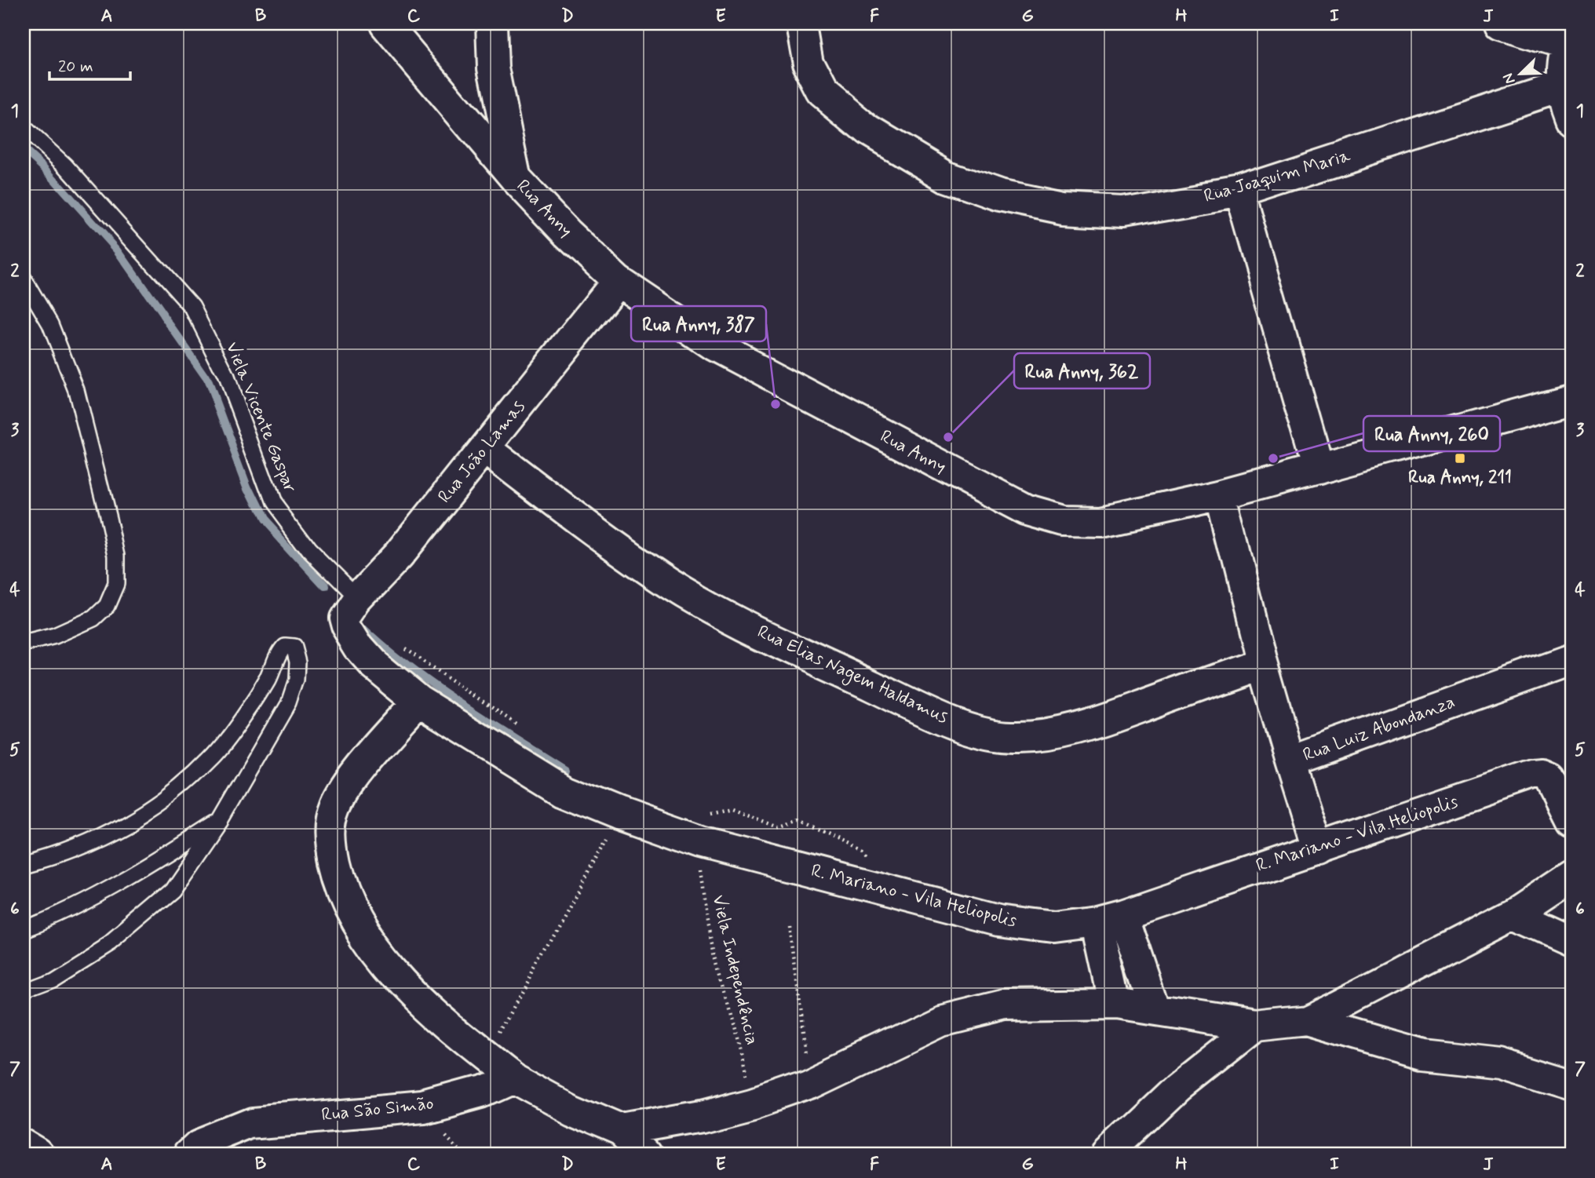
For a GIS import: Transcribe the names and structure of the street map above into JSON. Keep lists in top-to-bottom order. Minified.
{"streets":{"street":["Rua Joaquim Maria","Rua Anny","Rua João Lamas","Rua Elias Nagem Haldamus","Rua Luiz Abondanza","R. Mariano - Vila Heliopolis","Rua São Simão"],"lane":["Viela Vicente Gaspar"],"path":["Viela Independência"]},"crossings":[["Rua Anny","Rua João Lamas"],["Rua Anny","Rua Luiz Abondanza"],["Viela Vicente Gaspar","Rua João Lamas"],["Viela Vicente Gaspar","R. Mariano - Vila Heliopolis"],["Rua João Lamas","Rua Elias Nagem Haldamus"],["Rua João Lamas","R. Mariano - Vila Heliopolis"],["Rua Elias Nagem Haldamus","Rua Luiz Abondanza"],["R. Mariano - Vila Heliopolis","Viela Independência"]],"places":{"other":["Rua Anny, 387","Rua Anny, 362","Rua Anny, 260"],"transit":["Rua Anny, 211"]},"scale_bar":"20 m","north":"bottom left","grid":{"columns":["A","B","C","D","E","F","G","H","I","J"],"rows":["1","2","3","4","5","6","7"]}}
